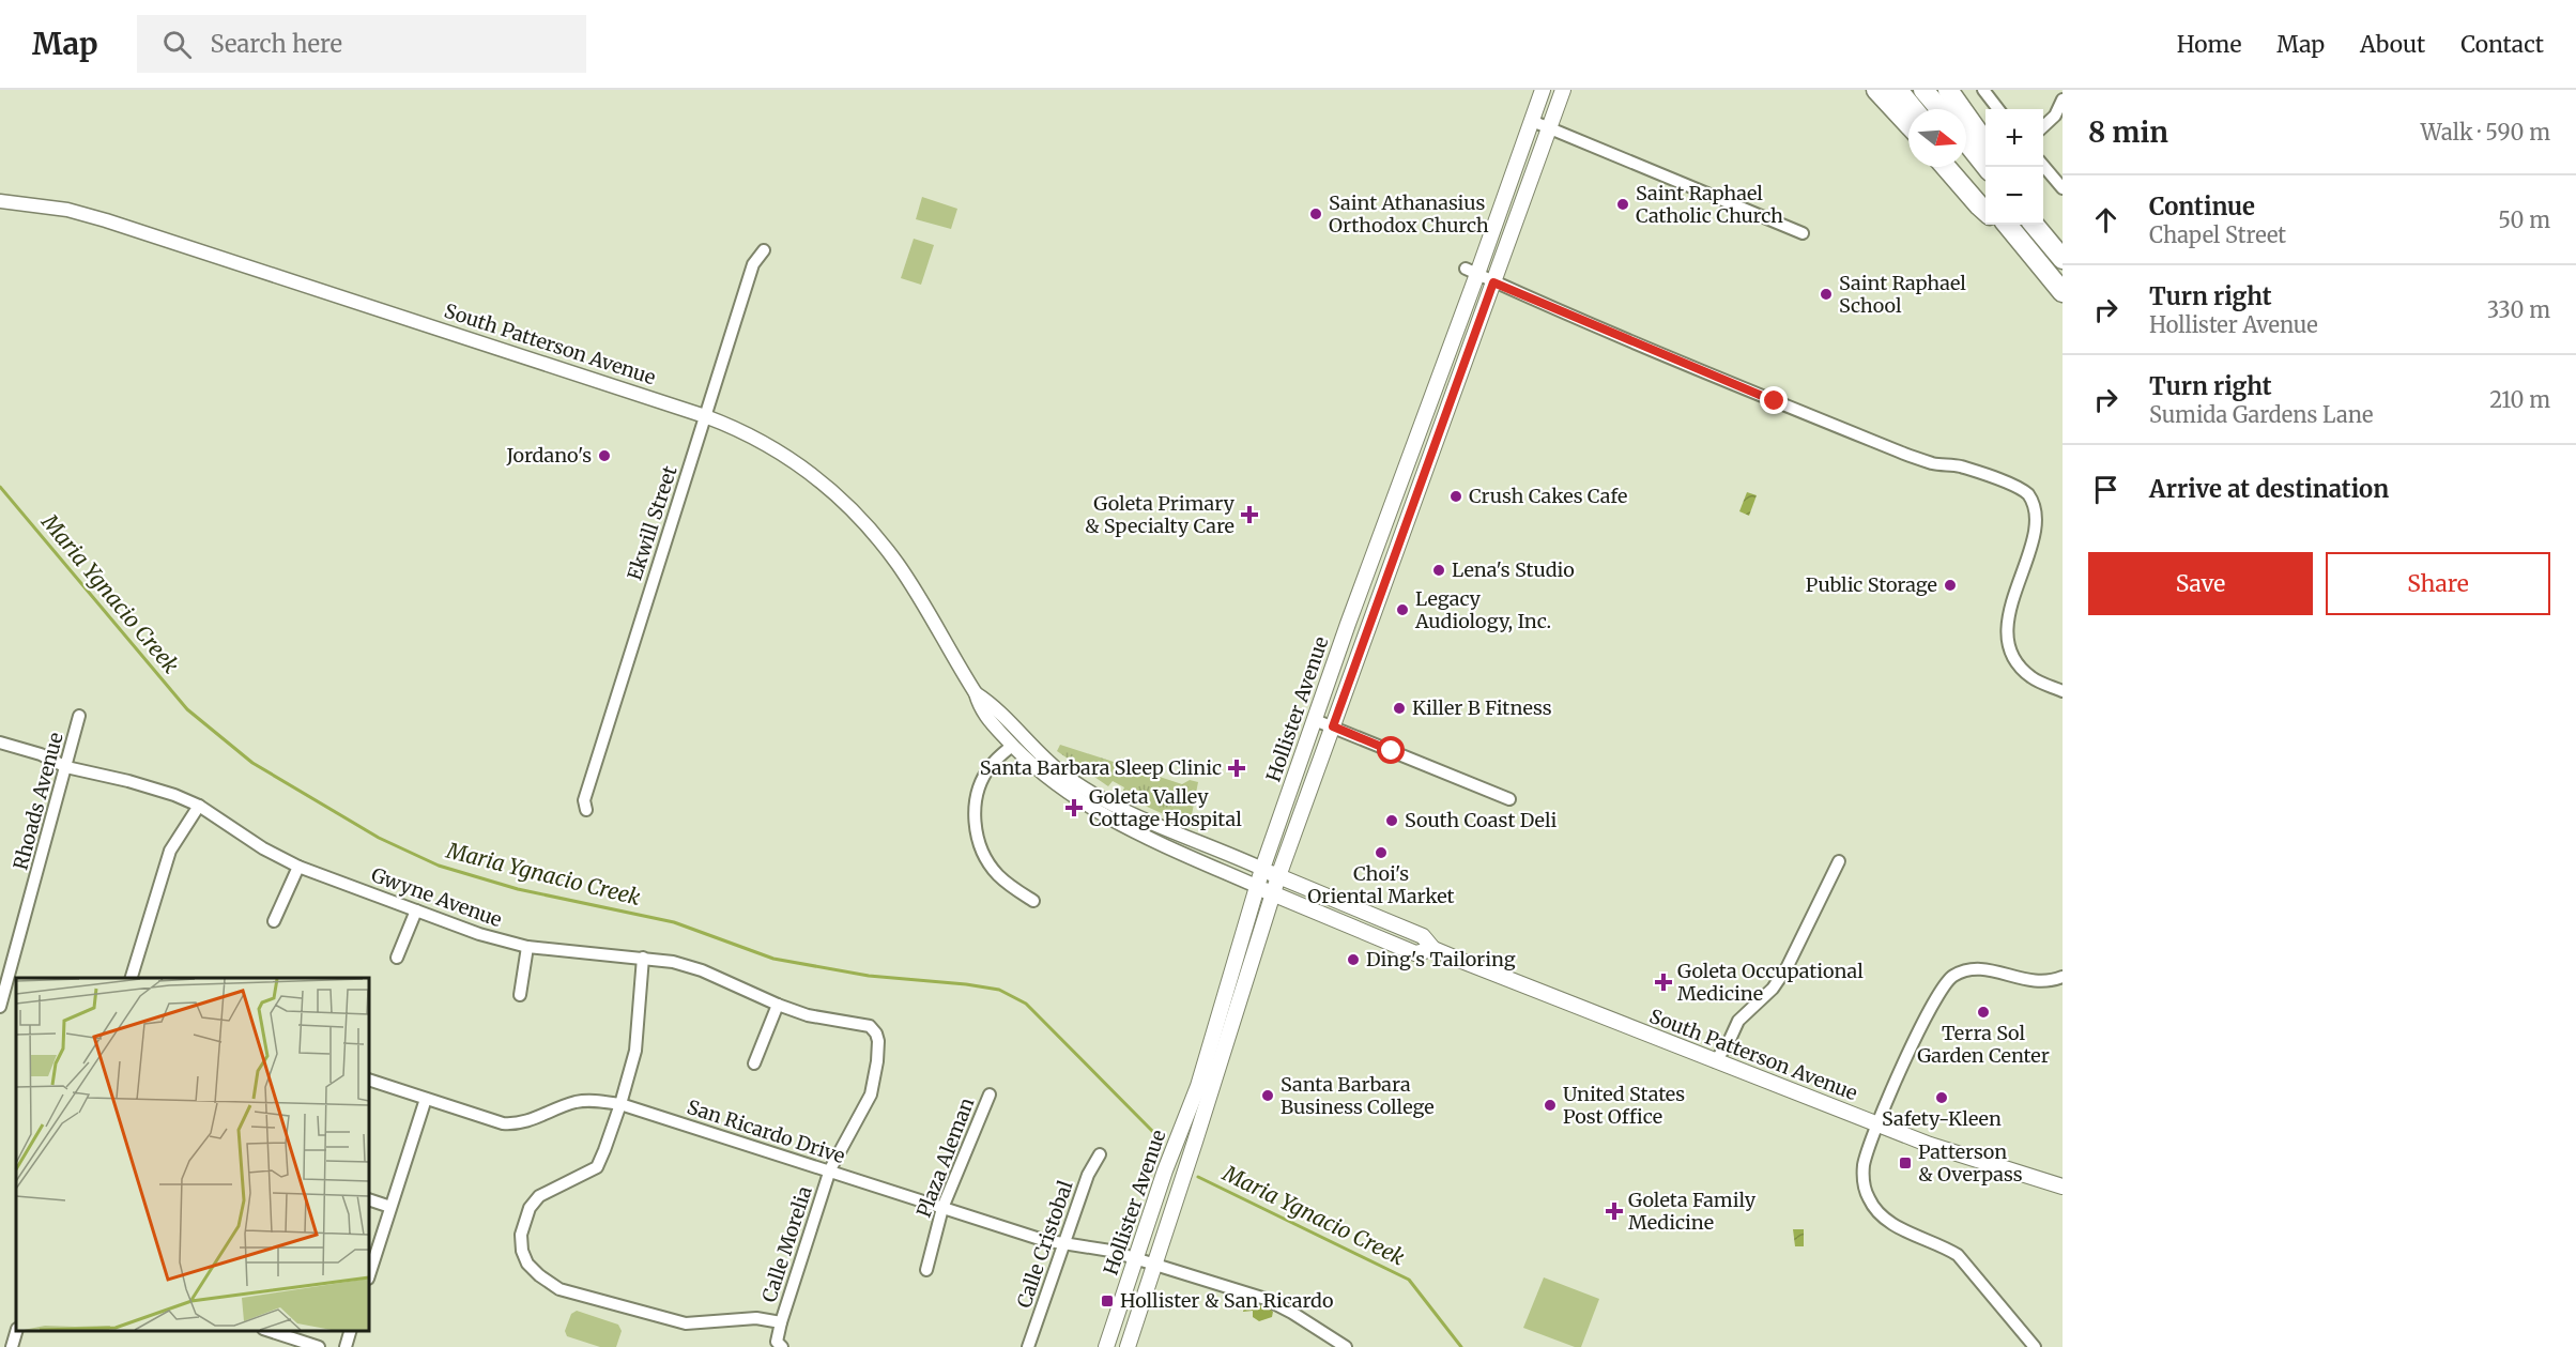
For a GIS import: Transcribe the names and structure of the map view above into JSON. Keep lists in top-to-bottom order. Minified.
{"streets":{"main road":["South Patterson Avenue","Hollister Avenue"],"street":["Ekwill Street","Rhoads Avenue","Gwyne Avenue","San Ricardo Drive","Plaza Aleman","Calle Morelia","Calle Cristobal"]},"crossings":[["South Patterson Avenue","Ekwill Street"],["South Patterson Avenue","Hollister Avenue"],["Hollister Avenue","San Ricardo Drive"],["Rhoads Avenue","Gwyne Avenue"],["Gwyne Avenue","Calle Morelia"],["San Ricardo Drive","Plaza Aleman"],["San Ricardo Drive","Calle Morelia"],["San Ricardo Drive","Calle Cristobal"]],"water":["Maria Ygnacio Creek"],"places":{"other":["Saint Raphael Catholic Church","Saint Athanasius Orthodox Church","Saint Raphael School","Jordano's","Crush Cakes Cafe","Lena's Studio","Public Storage","Legacy Audiology, Inc.","Killer B Fitness","South Coast Deli","Choi's Oriental Market","Ding's Tailoring","Terra Sol Garden Center","Santa Barbara Business College","Safety-Kleen","United States Post Office"],"health":["Goleta Primary & Specialty Care","Santa Barbara Sleep Clinic","Goleta Valley Cottage Hospital","Goleta Occupational Medicine","Goleta Family Medicine"],"transit":["Patterson & Overpass","Hollister & San Ricardo"]},"north":"right","page":{"header":"Map","search":"Search here","nav":["Home","Map","About","Contact"],"heading":["8 min","Walk · 590 m"],"map_buttons":["+","−"],"list":[["Continue","Chapel Street","50 m"],["Turn right","Hollister Avenue","330 m"],["Turn right","Sumida Gardens Lane","210 m"],"Arrive at destination"],"buttons":["Save","Share"]}}
